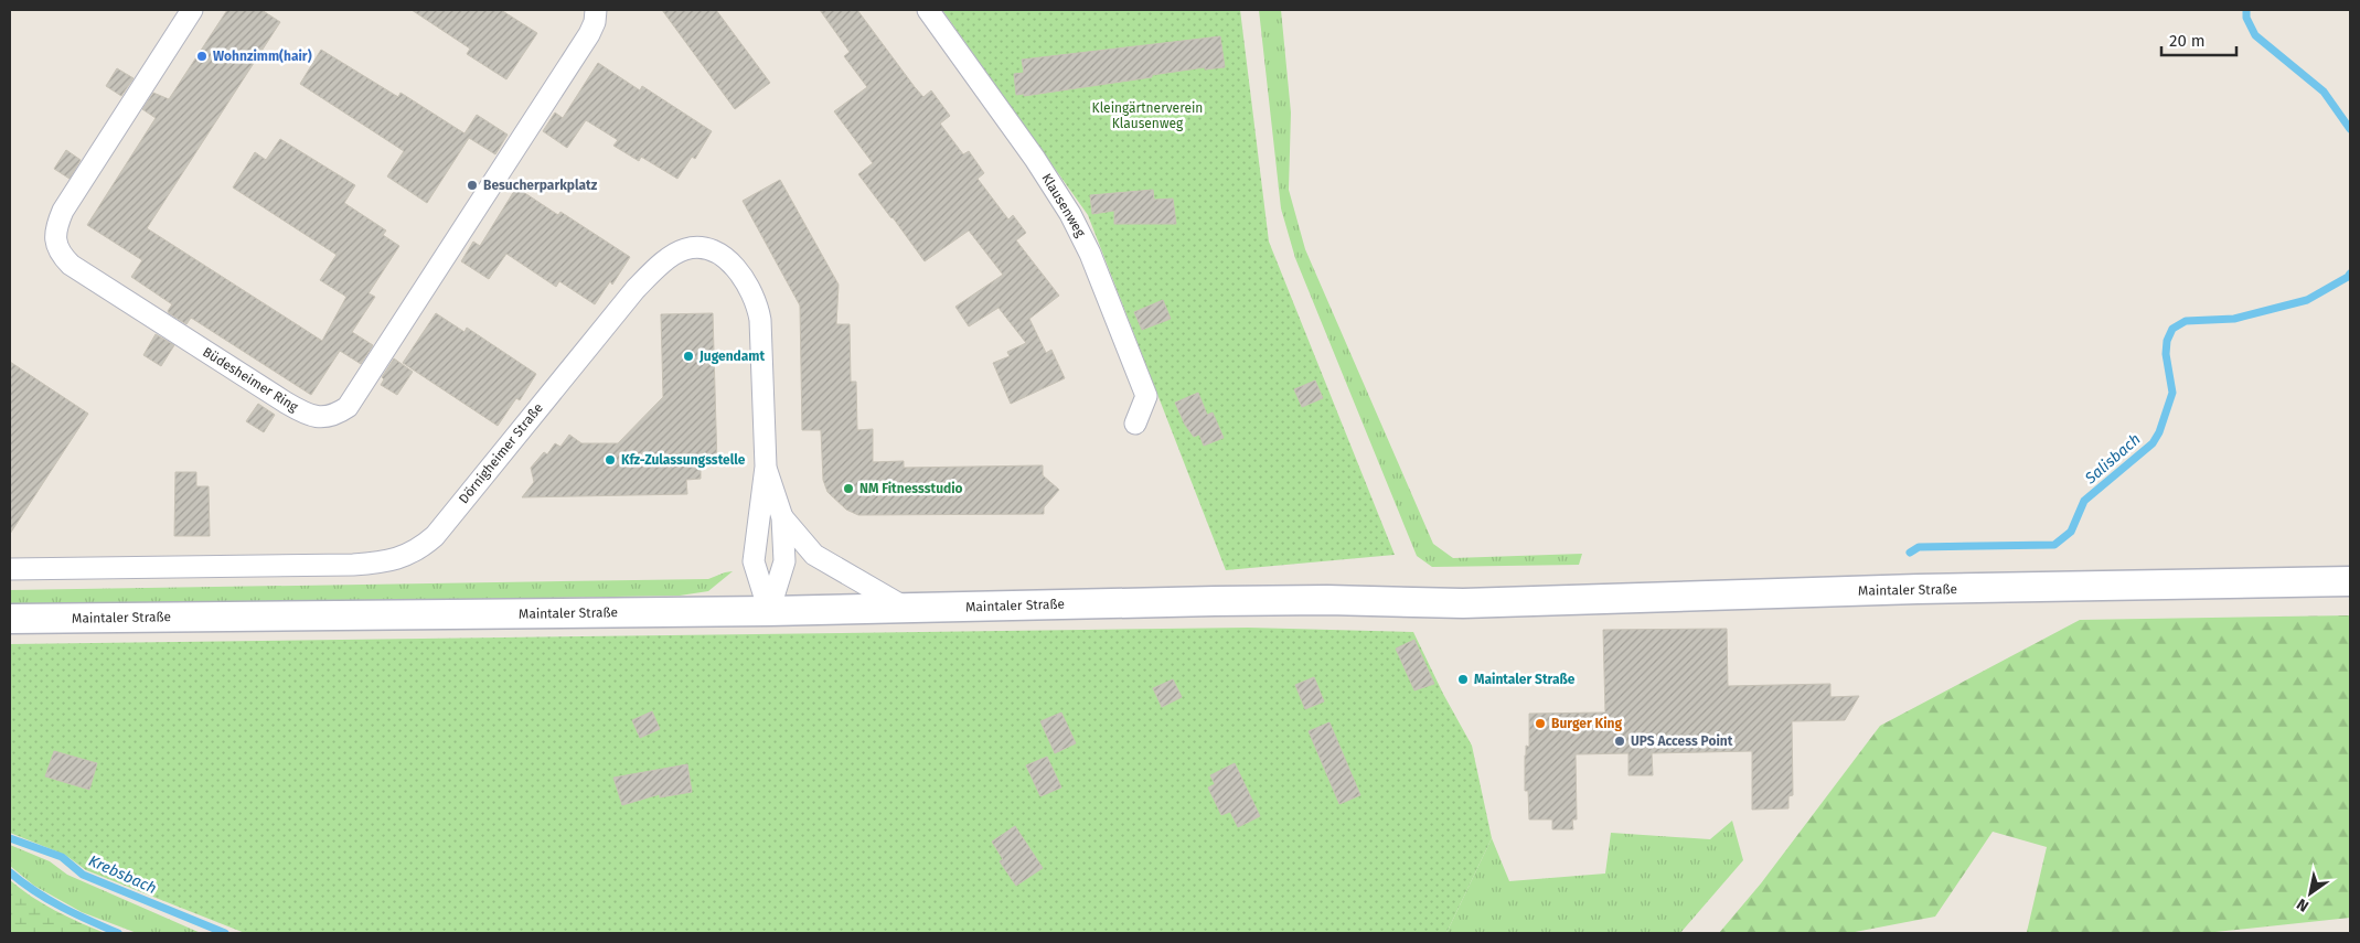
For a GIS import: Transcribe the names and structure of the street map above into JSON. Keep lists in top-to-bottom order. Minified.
{"streets":{"main road":["Maintaler Straße"],"street":["Klausenweg","Büdesheimer Ring","Dörnigheimer Straße"]},"crossings":[["Dörnigheimer Straße","Maintaler Straße"]],"water":["Salisbach","Krebsbach"],"parks":["Kleingärtnerverein Klausenweg"],"places":["Wohnzimm(hair)","Besucherparkplatz","Jugendamt","Kfz-Zulassungsstelle","NM Fitnessstudio","Maintaler Straße","Burger King","UPS Access Point"],"scale_bar":"20 m","north":"bottom left"}
